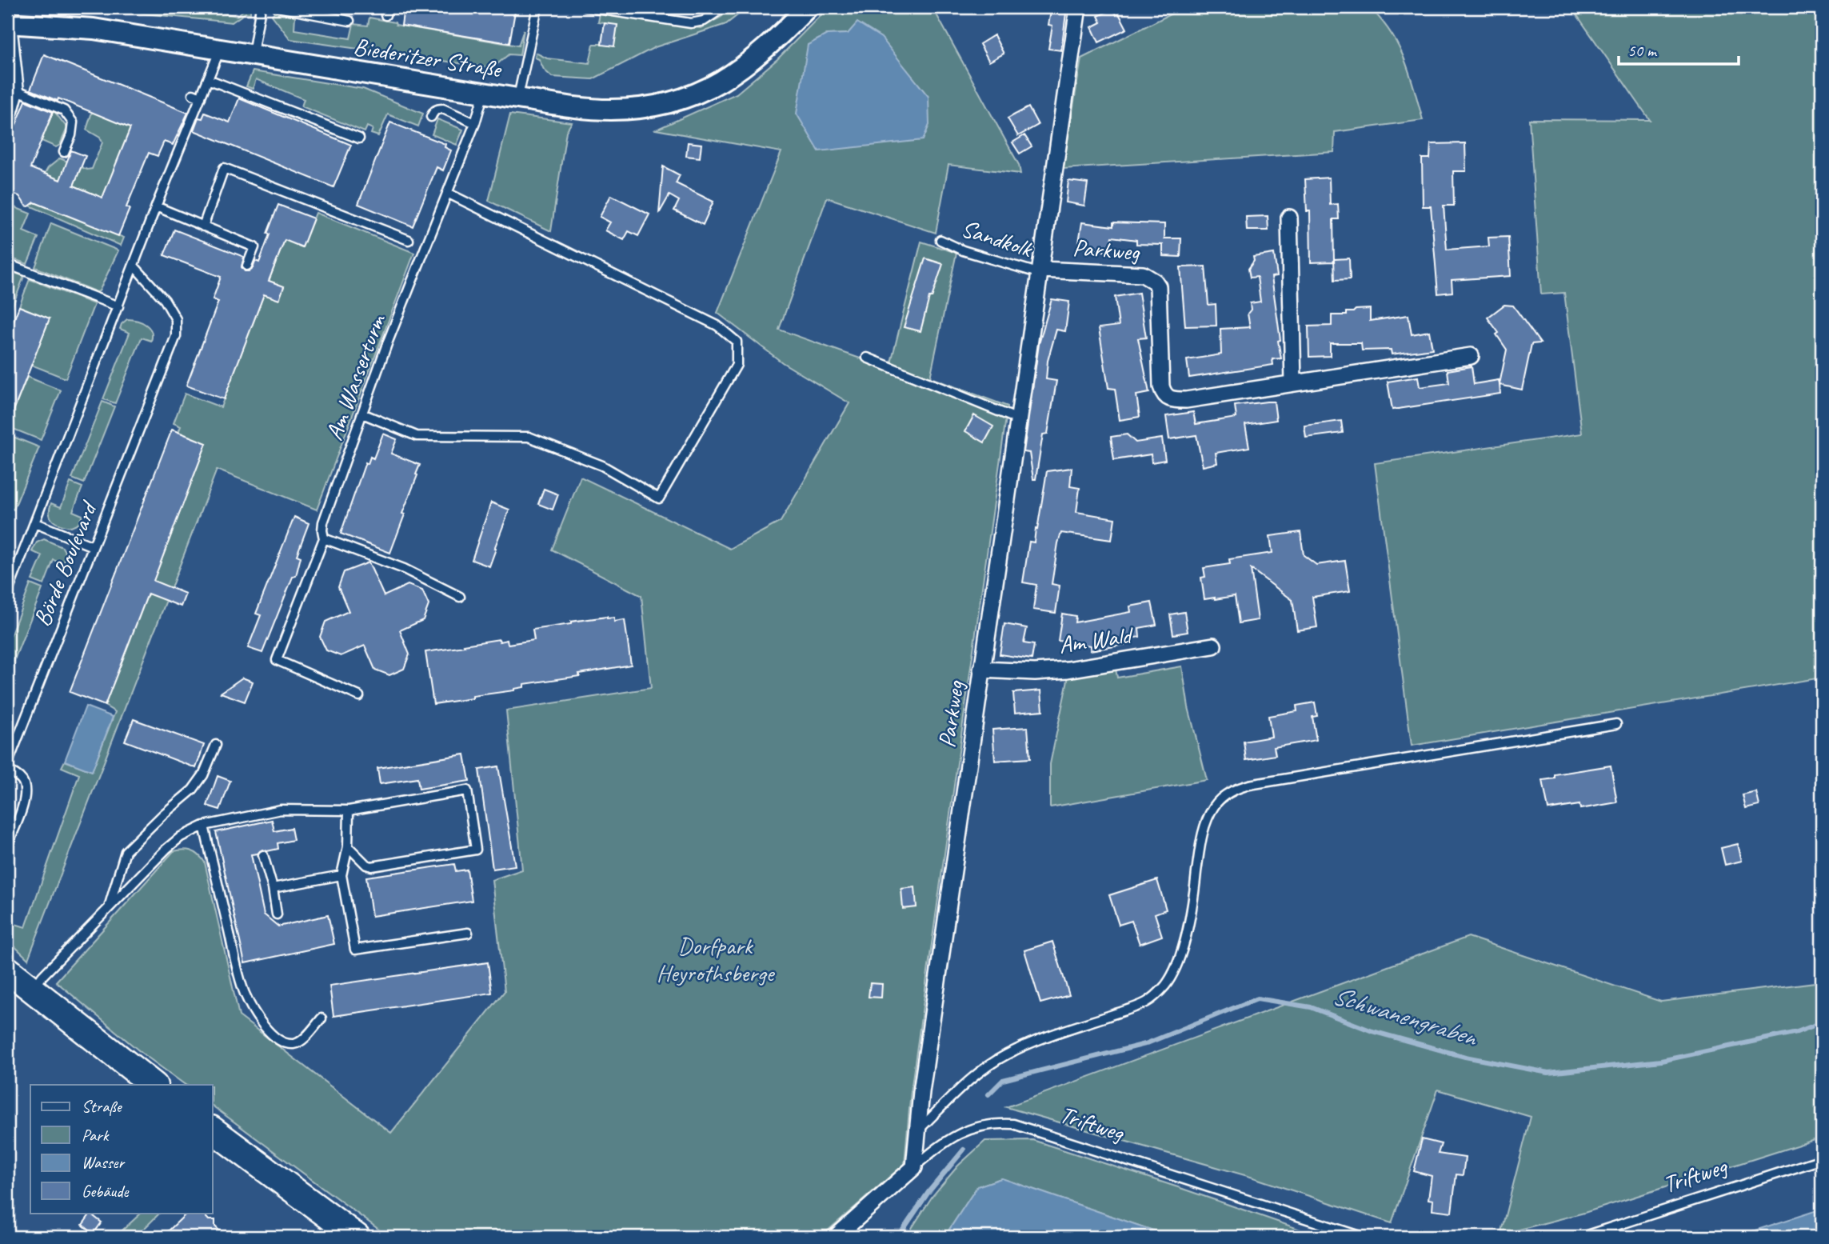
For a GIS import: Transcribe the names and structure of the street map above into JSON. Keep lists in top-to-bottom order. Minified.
{"streets":{"street":["Biederitzer Straße","Parkweg","Am Wald","Triftweg"],"lane":["Sandkolk","Am Wasserturm","Börde Boulevard"]},"crossings":[["Biederitzer Straße","Am Wasserturm"],["Sandkolk","Parkweg"],["Parkweg","Am Wald"],["Parkweg","Triftweg"]],"water":["Schwanengraben"],"parks":["Dorfpark Heyrothsberge"],"legend":["Straße","Park","Wasser","Gebäude"],"scale_bar":"50 m"}
